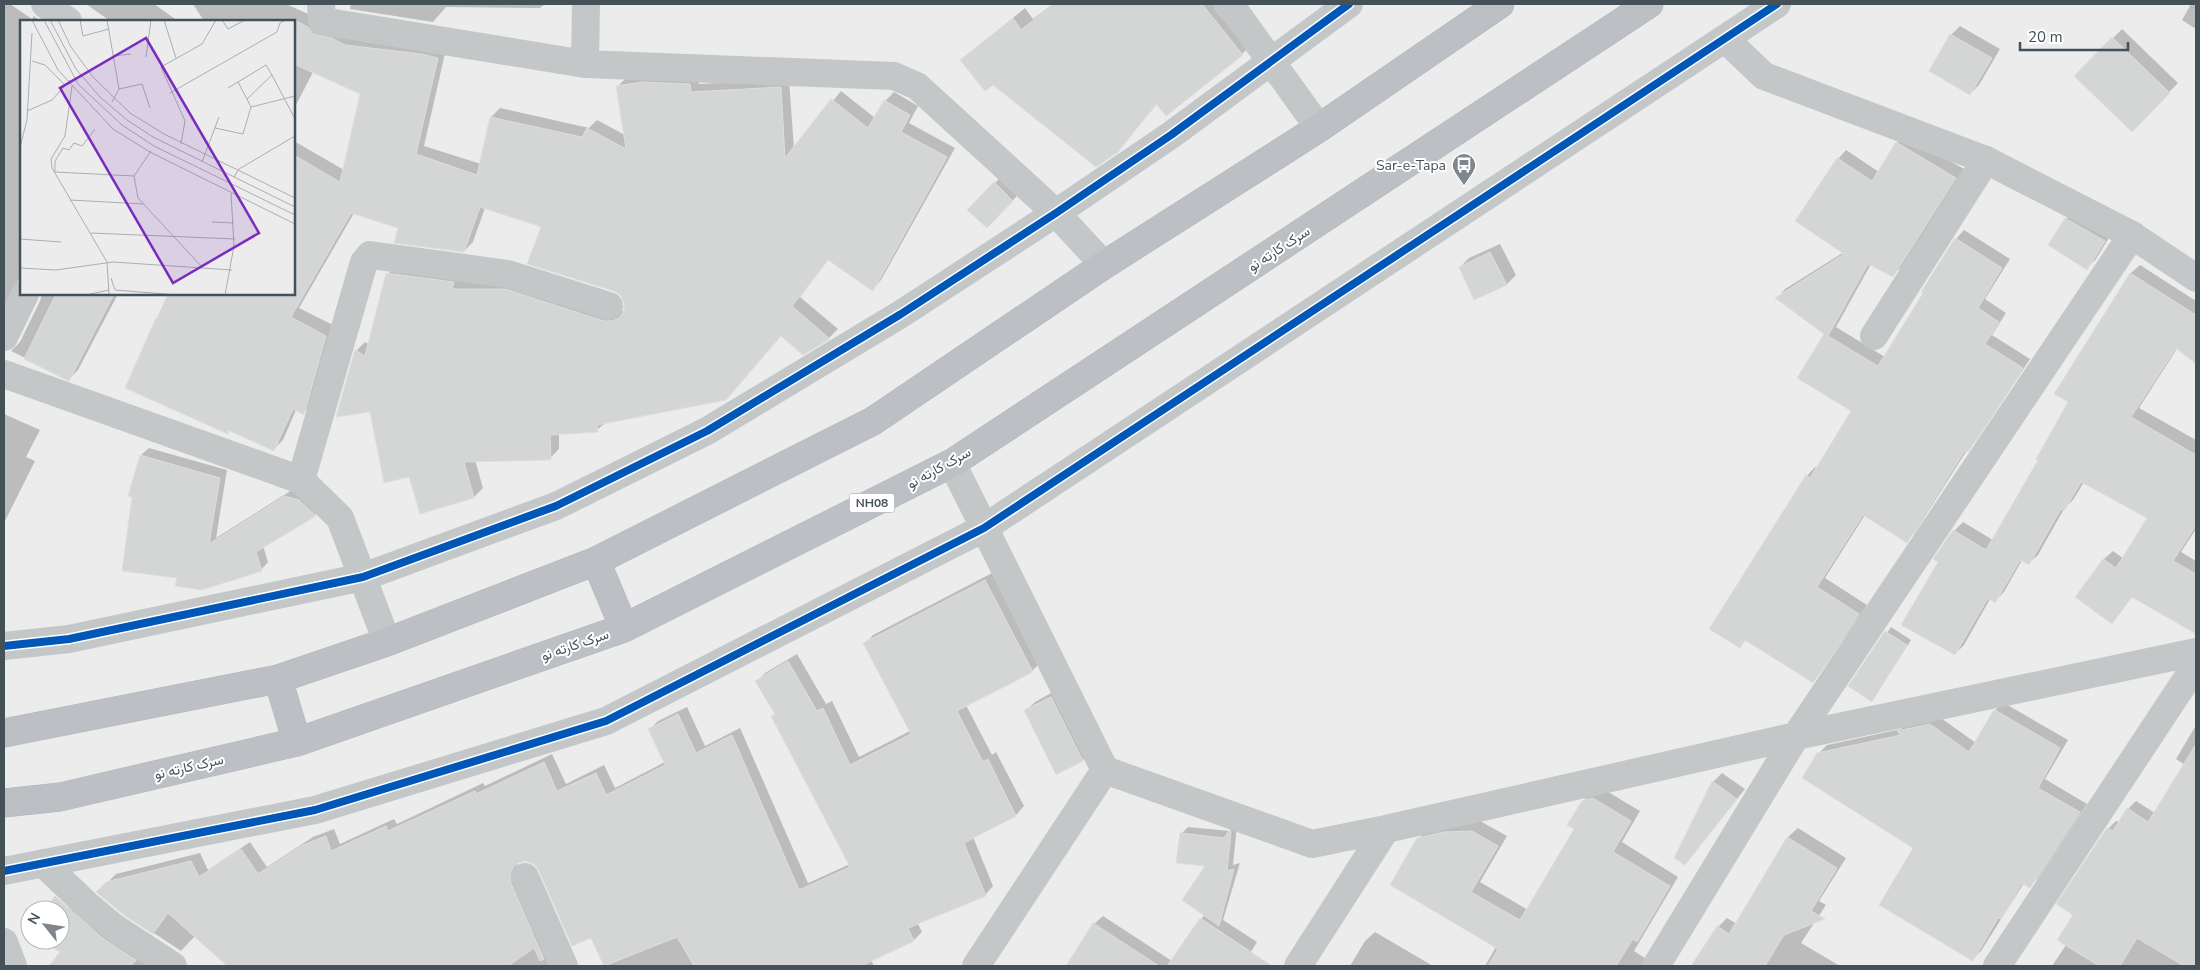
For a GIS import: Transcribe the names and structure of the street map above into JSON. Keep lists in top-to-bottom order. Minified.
{"streets":{"highway":["سرک کارته نو","NH08"]},"places":{"bus stop":["Sar-e-Tapa"]},"scale_bar":"20 m","north":"top left"}
